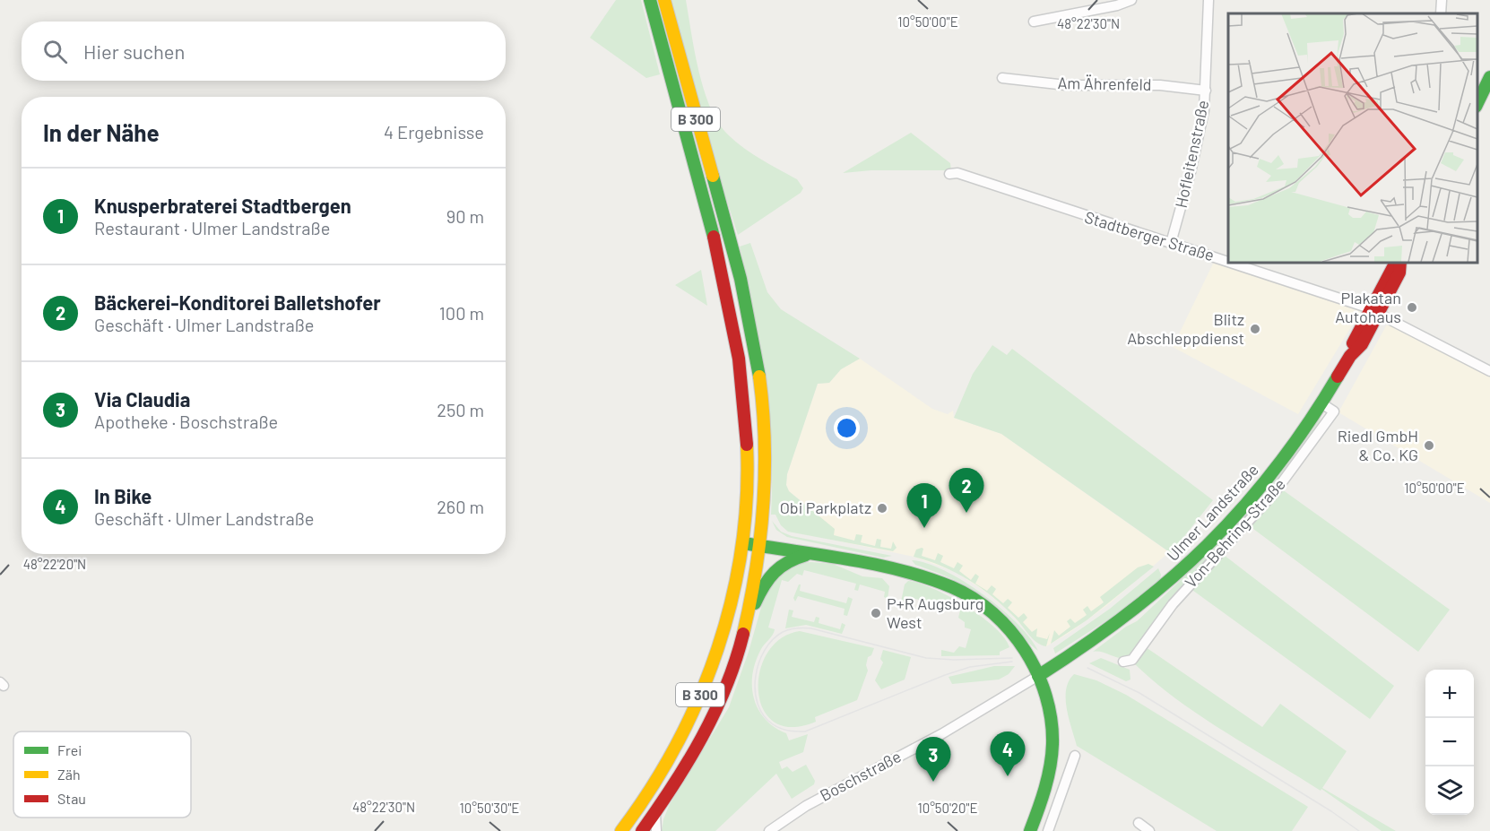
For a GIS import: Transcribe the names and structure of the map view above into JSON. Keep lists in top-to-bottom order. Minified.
{"streets":{"main road":["B 300","Ulmer Landstraße"],"street":["Am Ährenfeld","Hofleitenstraße","Stadtberger Straße","Von-Behring-Straße","Boschstraße"]},"crossings":[["Am Ährenfeld","Hofleitenstraße"],["Hofleitenstraße","Stadtberger Straße"],["Stadtberger Straße","Ulmer Landstraße"],["Ulmer Landstraße","Von-Behring-Straße"],["Ulmer Landstraße","Boschstraße"]],"places":["Plakatan Autohaus","Blitz Abschleppdienst","Riedl GmbH & Co. KG","Obi Parkplatz","P+R Augsburg West"],"legend":["Frei","Zäh","Stau"],"page":{"search":"Hier suchen","heading":["In der Nähe","4 Ergebnisse"],"list":[{"mark":"1","name":"Knusperbraterei Stadtbergen","note":"Restaurant · Ulmer Landstraße","value":"90 m"},{"mark":"2","name":"Bäckerei-Konditorei Balletshofer","note":"Geschäft · Ulmer Landstraße","value":"100 m"},{"mark":"3","name":"Via Claudia","note":"Apotheke · Boschstraße","value":"250 m"},{"mark":"4","name":"In Bike","note":"Geschäft · Ulmer Landstraße","value":"260 m"}],"pins":["2","1","4","3"],"map_buttons":["+","−"]},"coordinates":["10°50'00\"E","48°22'30\"N","48°22'20\"N","10°50'30\"E","10°50'20\"E"]}
